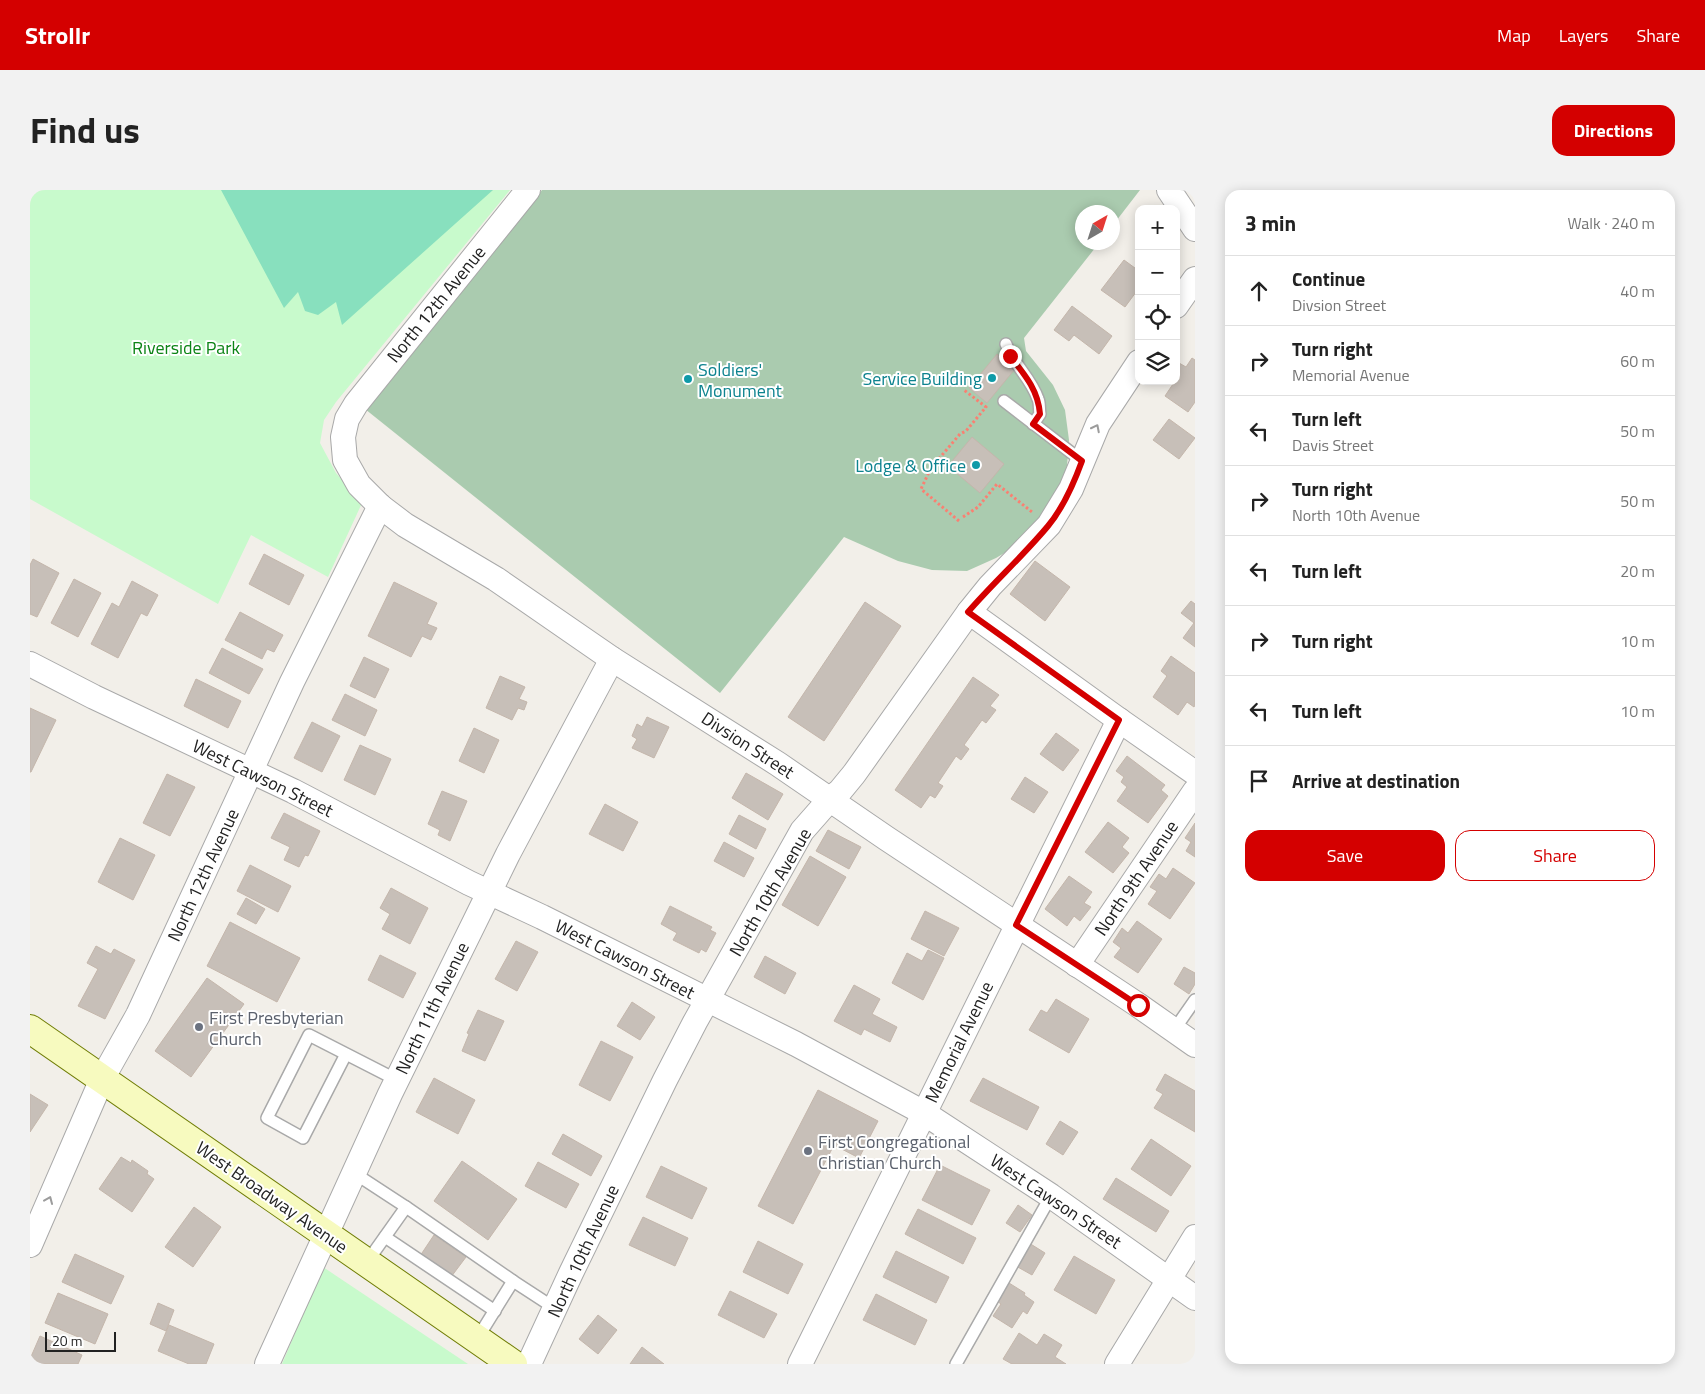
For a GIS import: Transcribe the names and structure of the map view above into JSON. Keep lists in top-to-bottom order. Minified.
{"streets":{"main road":["West Broadway Avenue"],"street":["North 12th Avenue","Divsion Street","West Cawson Street","North 9th Avenue","North 10th Avenue","North 11th Avenue","Memorial Avenue"]},"crossings":[["North 12th Avenue","Divsion Street"],["North 12th Avenue","West Cawson Street"],["North 12th Avenue","West Broadway Avenue"],["Divsion Street","North 9th Avenue"],["Divsion Street","North 10th Avenue"],["Divsion Street","North 11th Avenue"],["Divsion Street","Memorial Avenue"],["West Cawson Street","North 10th Avenue"],["West Cawson Street","North 11th Avenue"],["West Cawson Street","Memorial Avenue"],["North 11th Avenue","West Broadway Avenue"]],"parks":["Riverside Park"],"places":["Service Building","Soldiers' Monument","Lodge & Office","First Presbyterian Church","First Congregational Christian Church"],"scale_bar":"20 m","north":"top right","page":{"header":"Strollr","nav":["Map","Layers","Share"],"title":"Find us","buttons":["Directions",["Save","Share"]],"heading":["3 min","Walk · 240 m"],"map_buttons":["+","−"],"list":[["Continue","Divsion Street","40 m"],["Turn right","Memorial Avenue","60 m"],["Turn left","Davis Street","50 m"],["Turn right","North 10th Avenue","50 m"],["Turn left","20 m"],["Turn right","10 m"],["Turn left","10 m"],"Arrive at destination"],"scale":"20 m"}}
